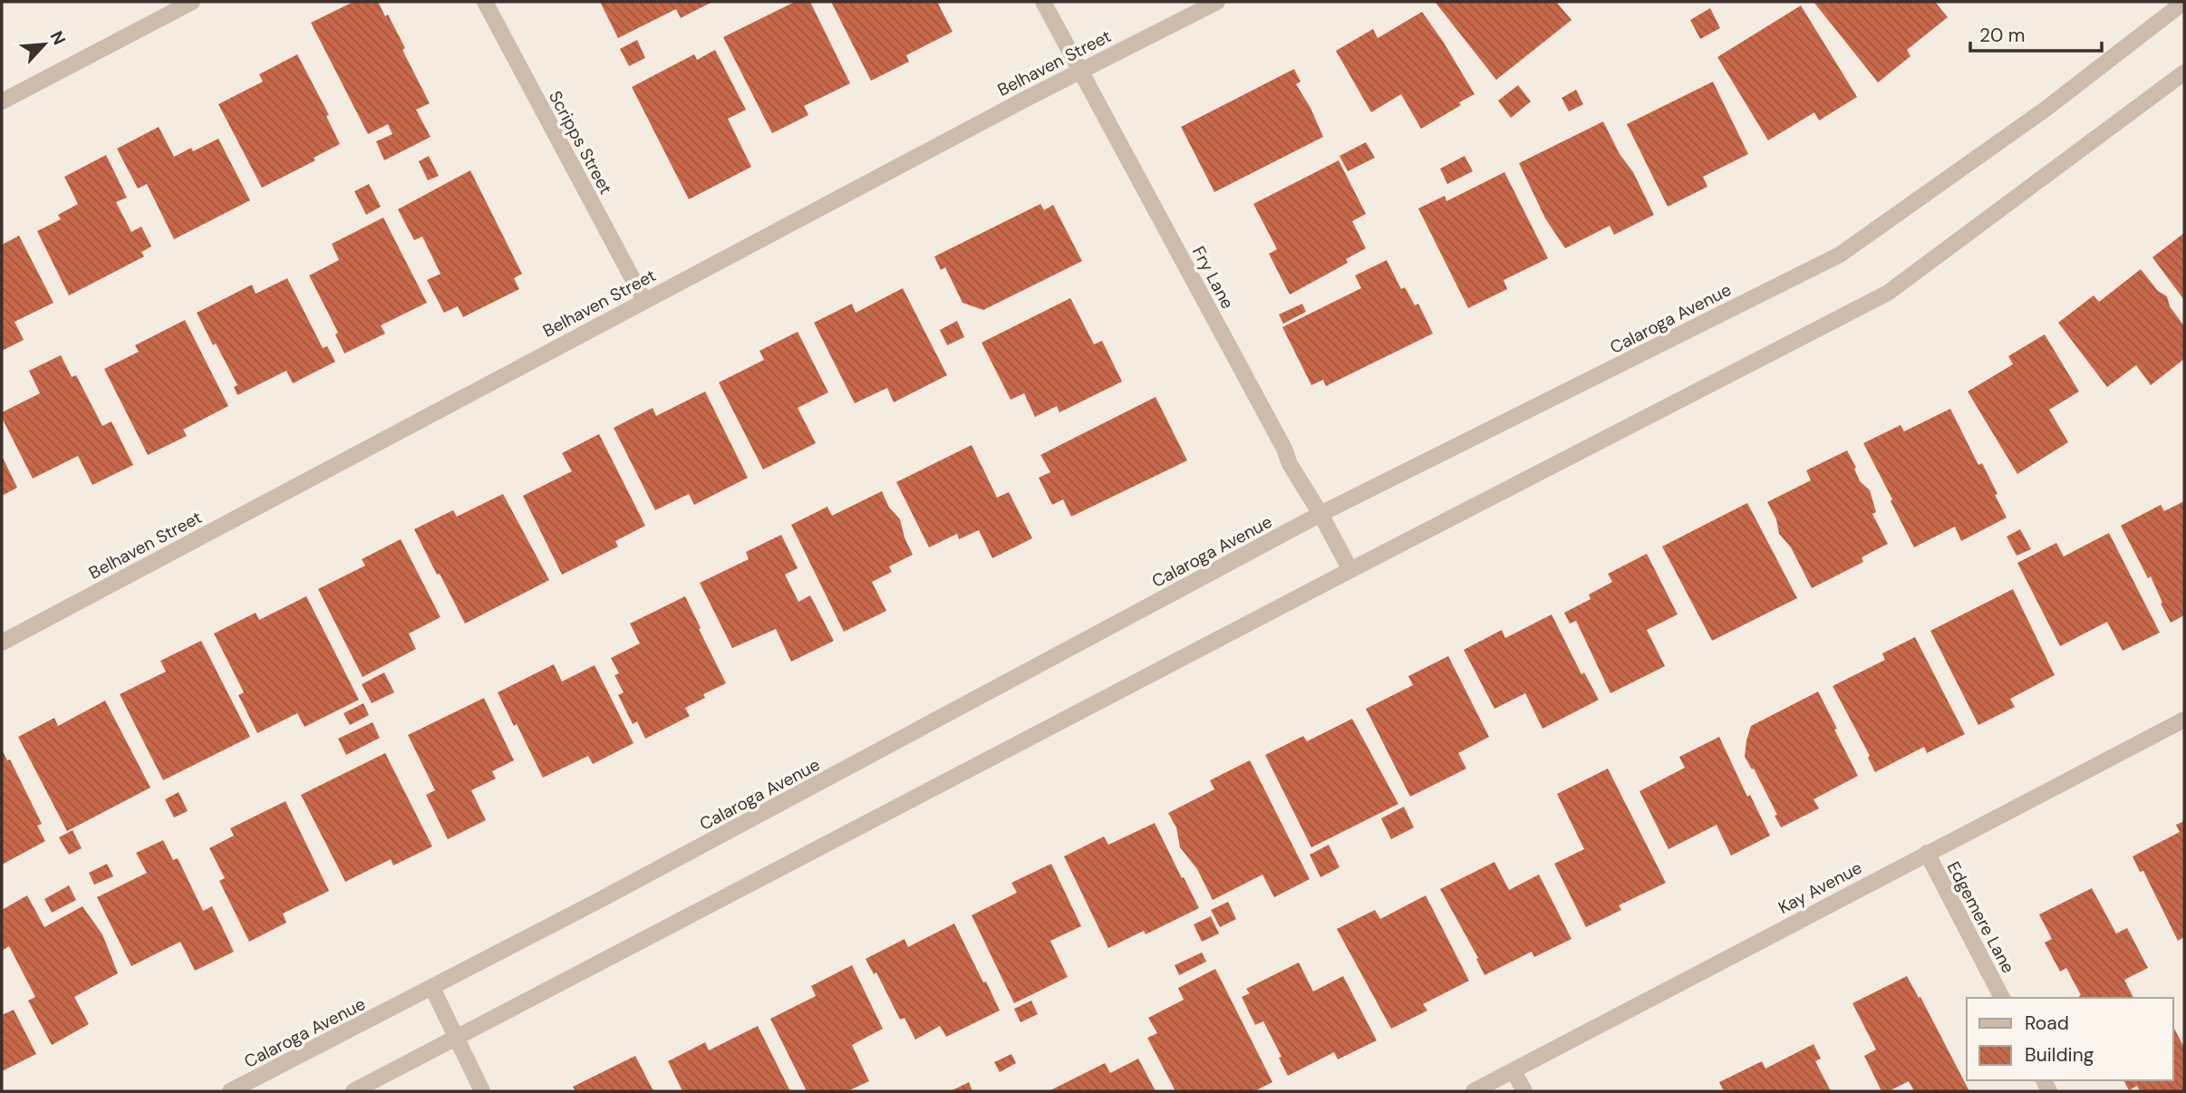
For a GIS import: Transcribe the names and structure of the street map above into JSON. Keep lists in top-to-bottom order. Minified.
{"streets":{"street":["Belhaven Street","Scripps Street","Fry Lane","Calaroga Avenue","Kay Avenue","Edgemere Lane"]},"crossings":[["Belhaven Street","Scripps Street"],["Belhaven Street","Fry Lane"],["Fry Lane","Calaroga Avenue"],["Kay Avenue","Edgemere Lane"]],"legend":["Road","Building"],"scale_bar":"20 m","north":"top right"}
